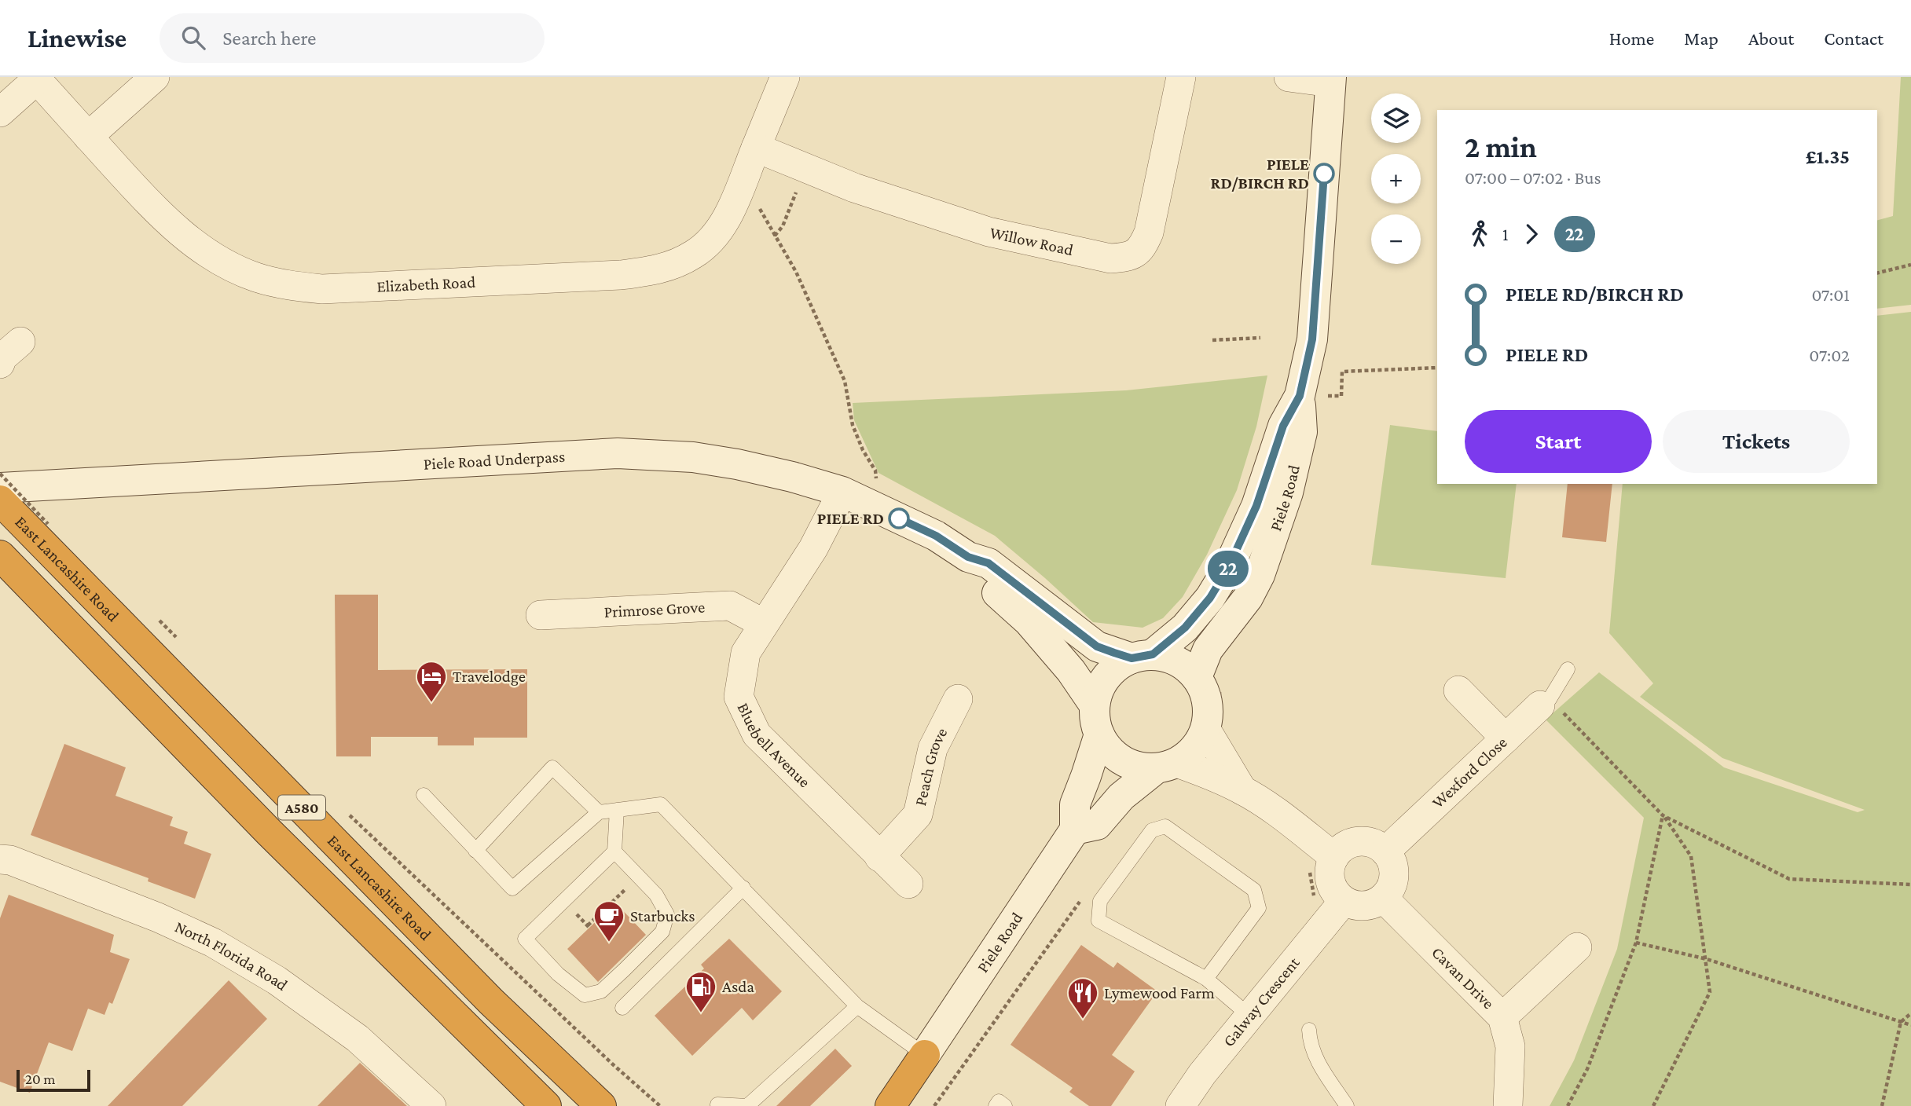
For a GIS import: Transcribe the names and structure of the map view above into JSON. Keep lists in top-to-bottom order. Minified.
{"streets":{"highway":["East Lancashire Road","A580"],"street":["Willow Road","Elizabeth Road","Piele Road Underpass","Piele Road","Primrose Grove","Bluebell Avenue","Peach Grove","Wexford Close","North Florida Road","Cavan Drive","Galway Crescent"]},"crossings":[["Willow Road","Elizabeth Road"],["Piele Road Underpass","Piele Road"],["Piele Road Underpass","East Lancashire Road"],["Piele Road Underpass","Bluebell Avenue"],["Primrose Grove","Bluebell Avenue"],["Bluebell Avenue","Peach Grove"],["Wexford Close","Cavan Drive"],["Wexford Close","Galway Crescent"],["Cavan Drive","Galway Crescent"]],"places":{"other":["PIELE RD/BIRCH RD","PIELE RD"],"hotel":["Travelodge"],"cafe":["Starbucks"],"fuel station":["Asda"],"restaurant":["Lymewood Farm"]},"lines":["bus line 22"],"scale_bar":"20 m","page":{"header":"Linewise","search":"Search here","nav":["Home","Map","About","Contact"],"on_map":"22","map_buttons":["+","−"],"heading":["2 min","07:00 – 07:02 · Bus","£1.35"],"legs":["1","22"],"list":[{"name":"PIELE RD/BIRCH RD","value":"07:01"},{"name":"PIELE RD","value":"07:02"}],"buttons":["Start","Tickets"],"scale":"20 m"}}
